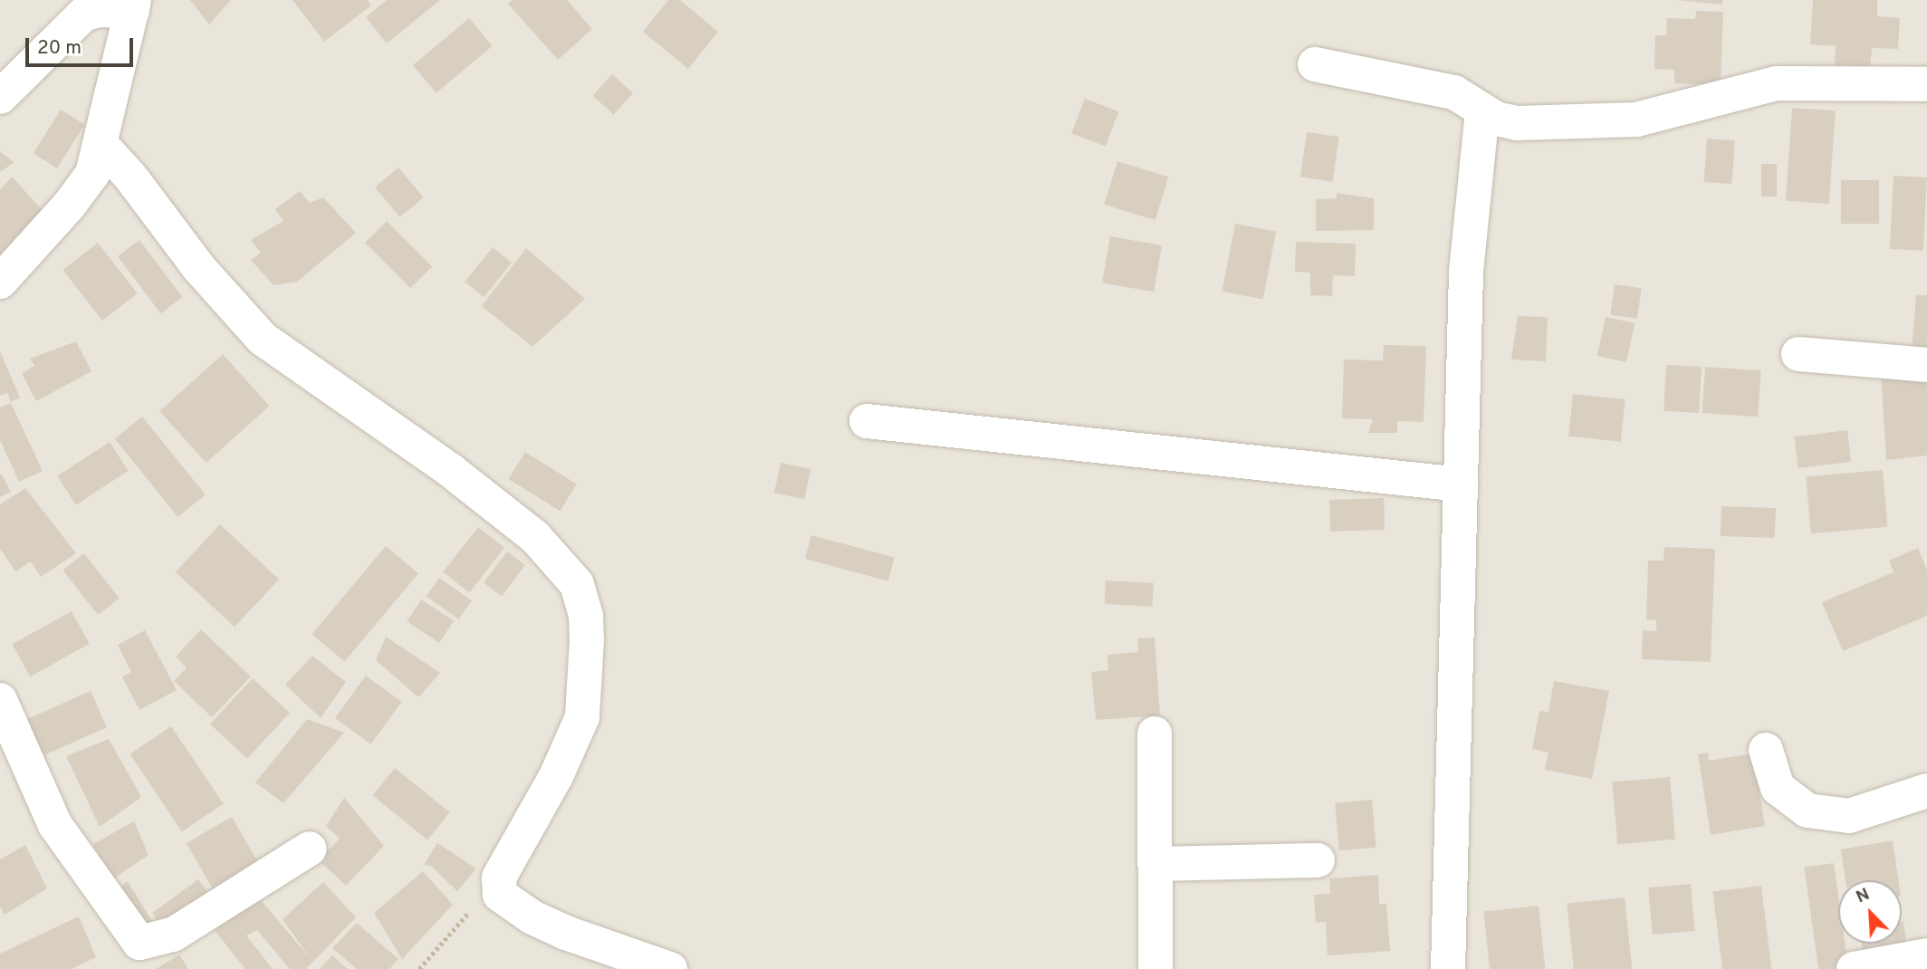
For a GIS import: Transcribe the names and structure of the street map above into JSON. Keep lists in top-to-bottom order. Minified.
{"scale_bar":"20 m","north":"top left"}
